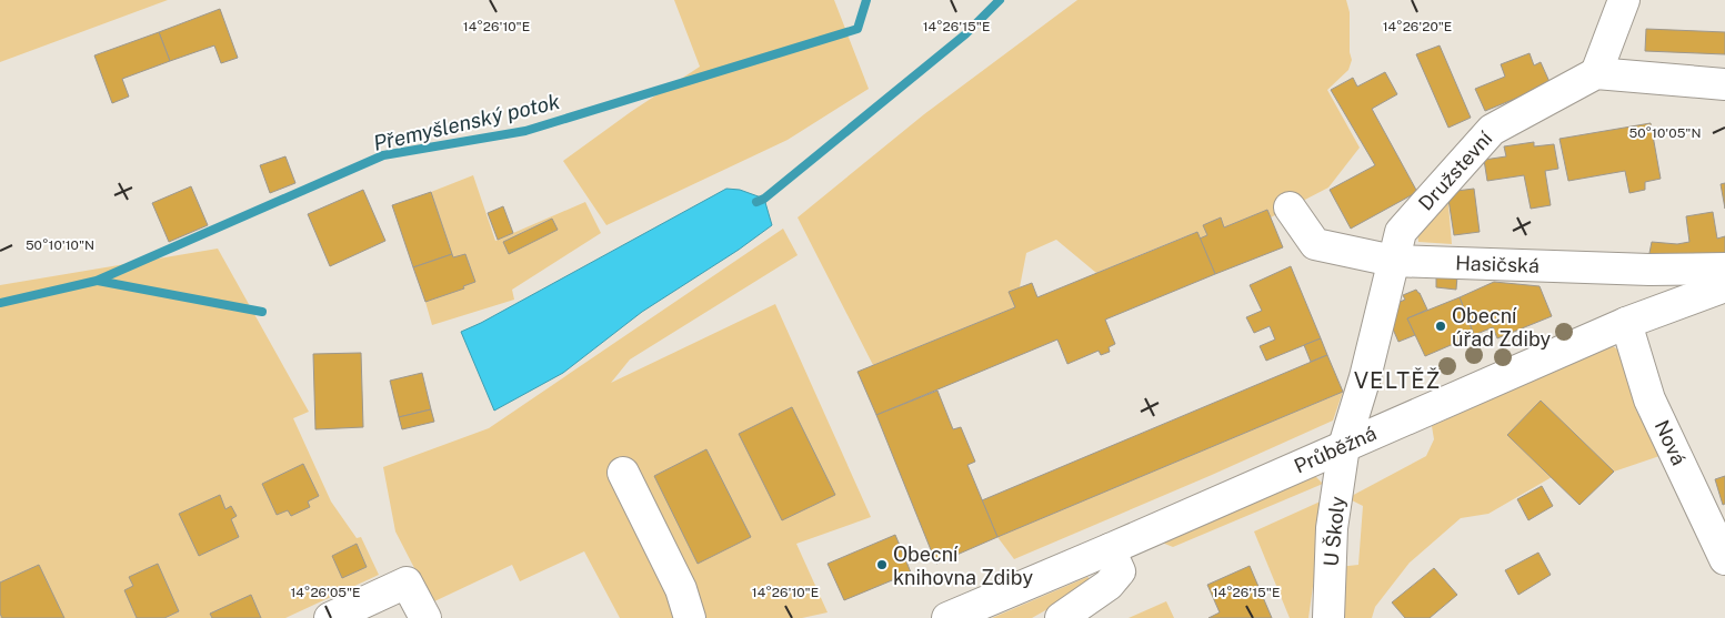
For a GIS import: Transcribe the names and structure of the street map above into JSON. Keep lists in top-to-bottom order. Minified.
{"streets":{"street":["Družstevní","Hasičská","Nová","Průběžná","U Školy"]},"crossings":[["Družstevní","Hasičská"],["Družstevní","Průběžná"],["Družstevní","U Školy"],["Nová","Průběžná"],["Průběžná","U Školy"]],"districts":["VELTĚŽ"],"water":["Přemyšlenský potok"],"places":["Obecní úřad Zdiby","Obecní knihovna Zdiby"],"coordinates":["14°26'10\"E","14°26'15\"E","14°26'20\"E","50°10'05\"N","50°10'10\"N","14°26'05\"E"]}
